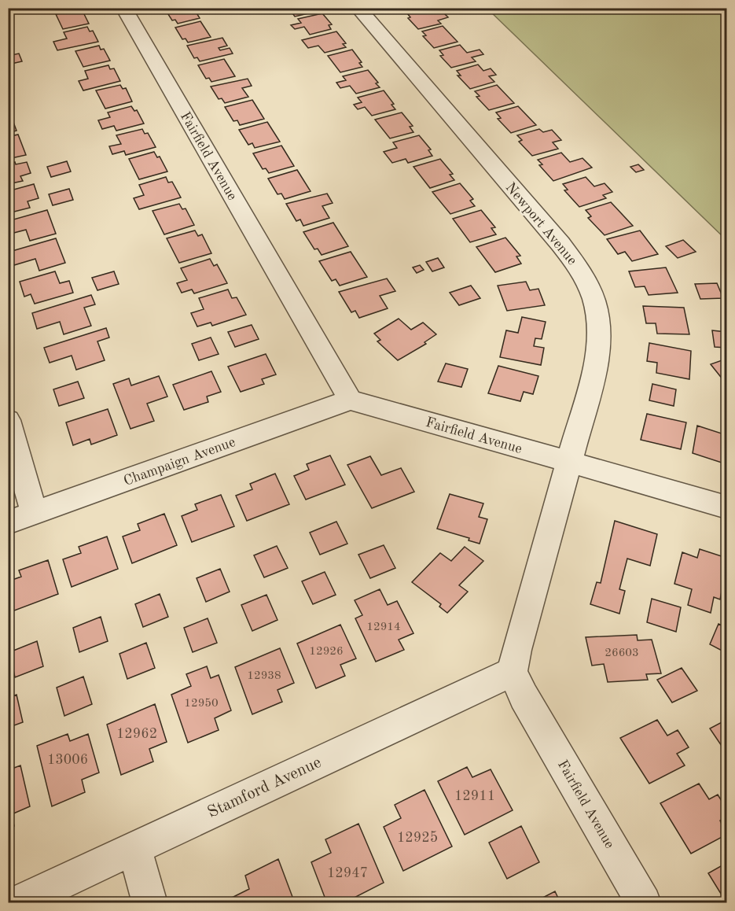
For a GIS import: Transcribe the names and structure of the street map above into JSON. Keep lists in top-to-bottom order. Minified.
{"streets":{"street":["Fairfield Avenue","Newport Avenue","Champaign Avenue","Stamford Avenue"]},"crossings":[["Fairfield Avenue","Newport Avenue"],["Fairfield Avenue","Champaign Avenue"],["Fairfield Avenue","Stamford Avenue"]],"house_numbers":["12914","12926","26603","12938","12950","12962","13006","12911","12925","12947"]}
